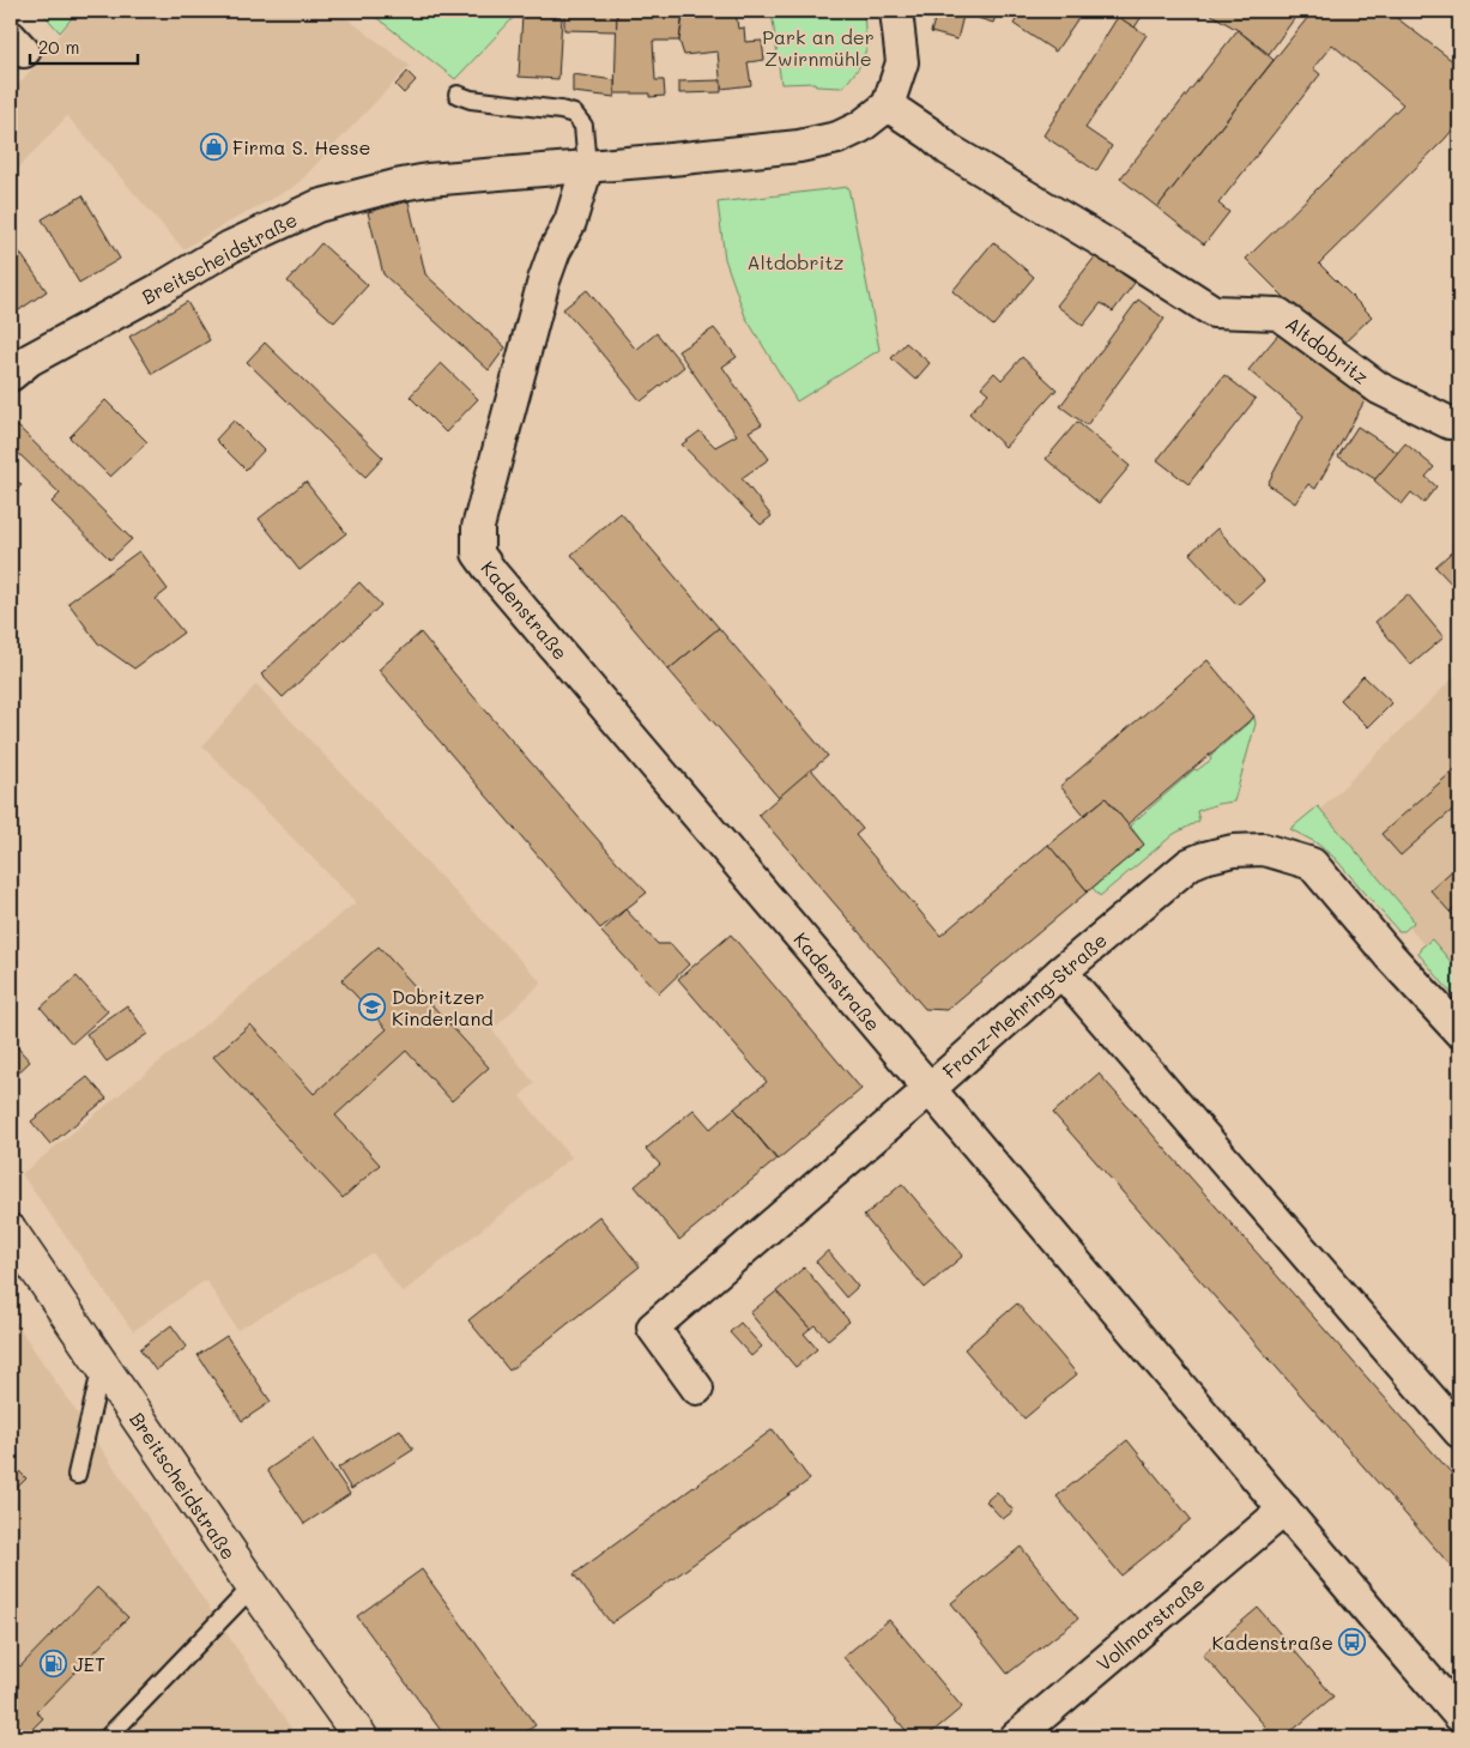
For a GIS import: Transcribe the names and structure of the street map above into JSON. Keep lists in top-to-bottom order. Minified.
{"streets":{"main road":["Breitscheidstraße"],"street":["Altdobritz","Kadenstraße","Franz-Mehring-Straße","Vollmarstraße"]},"crossings":[["Breitscheidstraße","Kadenstraße"],["Kadenstraße","Franz-Mehring-Straße"],["Kadenstraße","Vollmarstraße"]],"parks":["Park an der Zwirnmühle","Altdobritz"],"places":{"shop":["Firma S. Hesse"],"school or university":["Dobritzer Kinderland"],"bus stop":["Kadenstraße"],"fuel station":["JET"]},"scale_bar":"20 m"}
